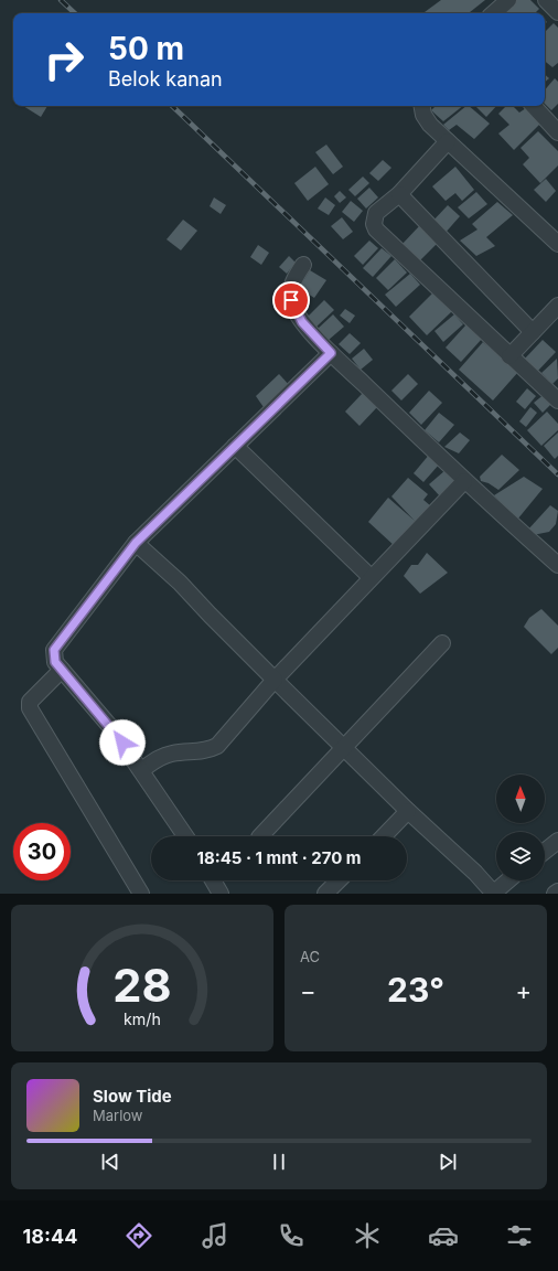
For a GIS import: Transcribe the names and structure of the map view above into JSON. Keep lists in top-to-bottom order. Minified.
{"north":"top","page":{"turn":["50 m","Belok kanan"],"limit":"30","trip":"18:45 · 1 mnt · 270 m","tile":"AC","heat":["−","23°","+"],"song":["Slow Tide","Marlow"],"tabs":"18:44","gauge":["28","km/h"]}}
